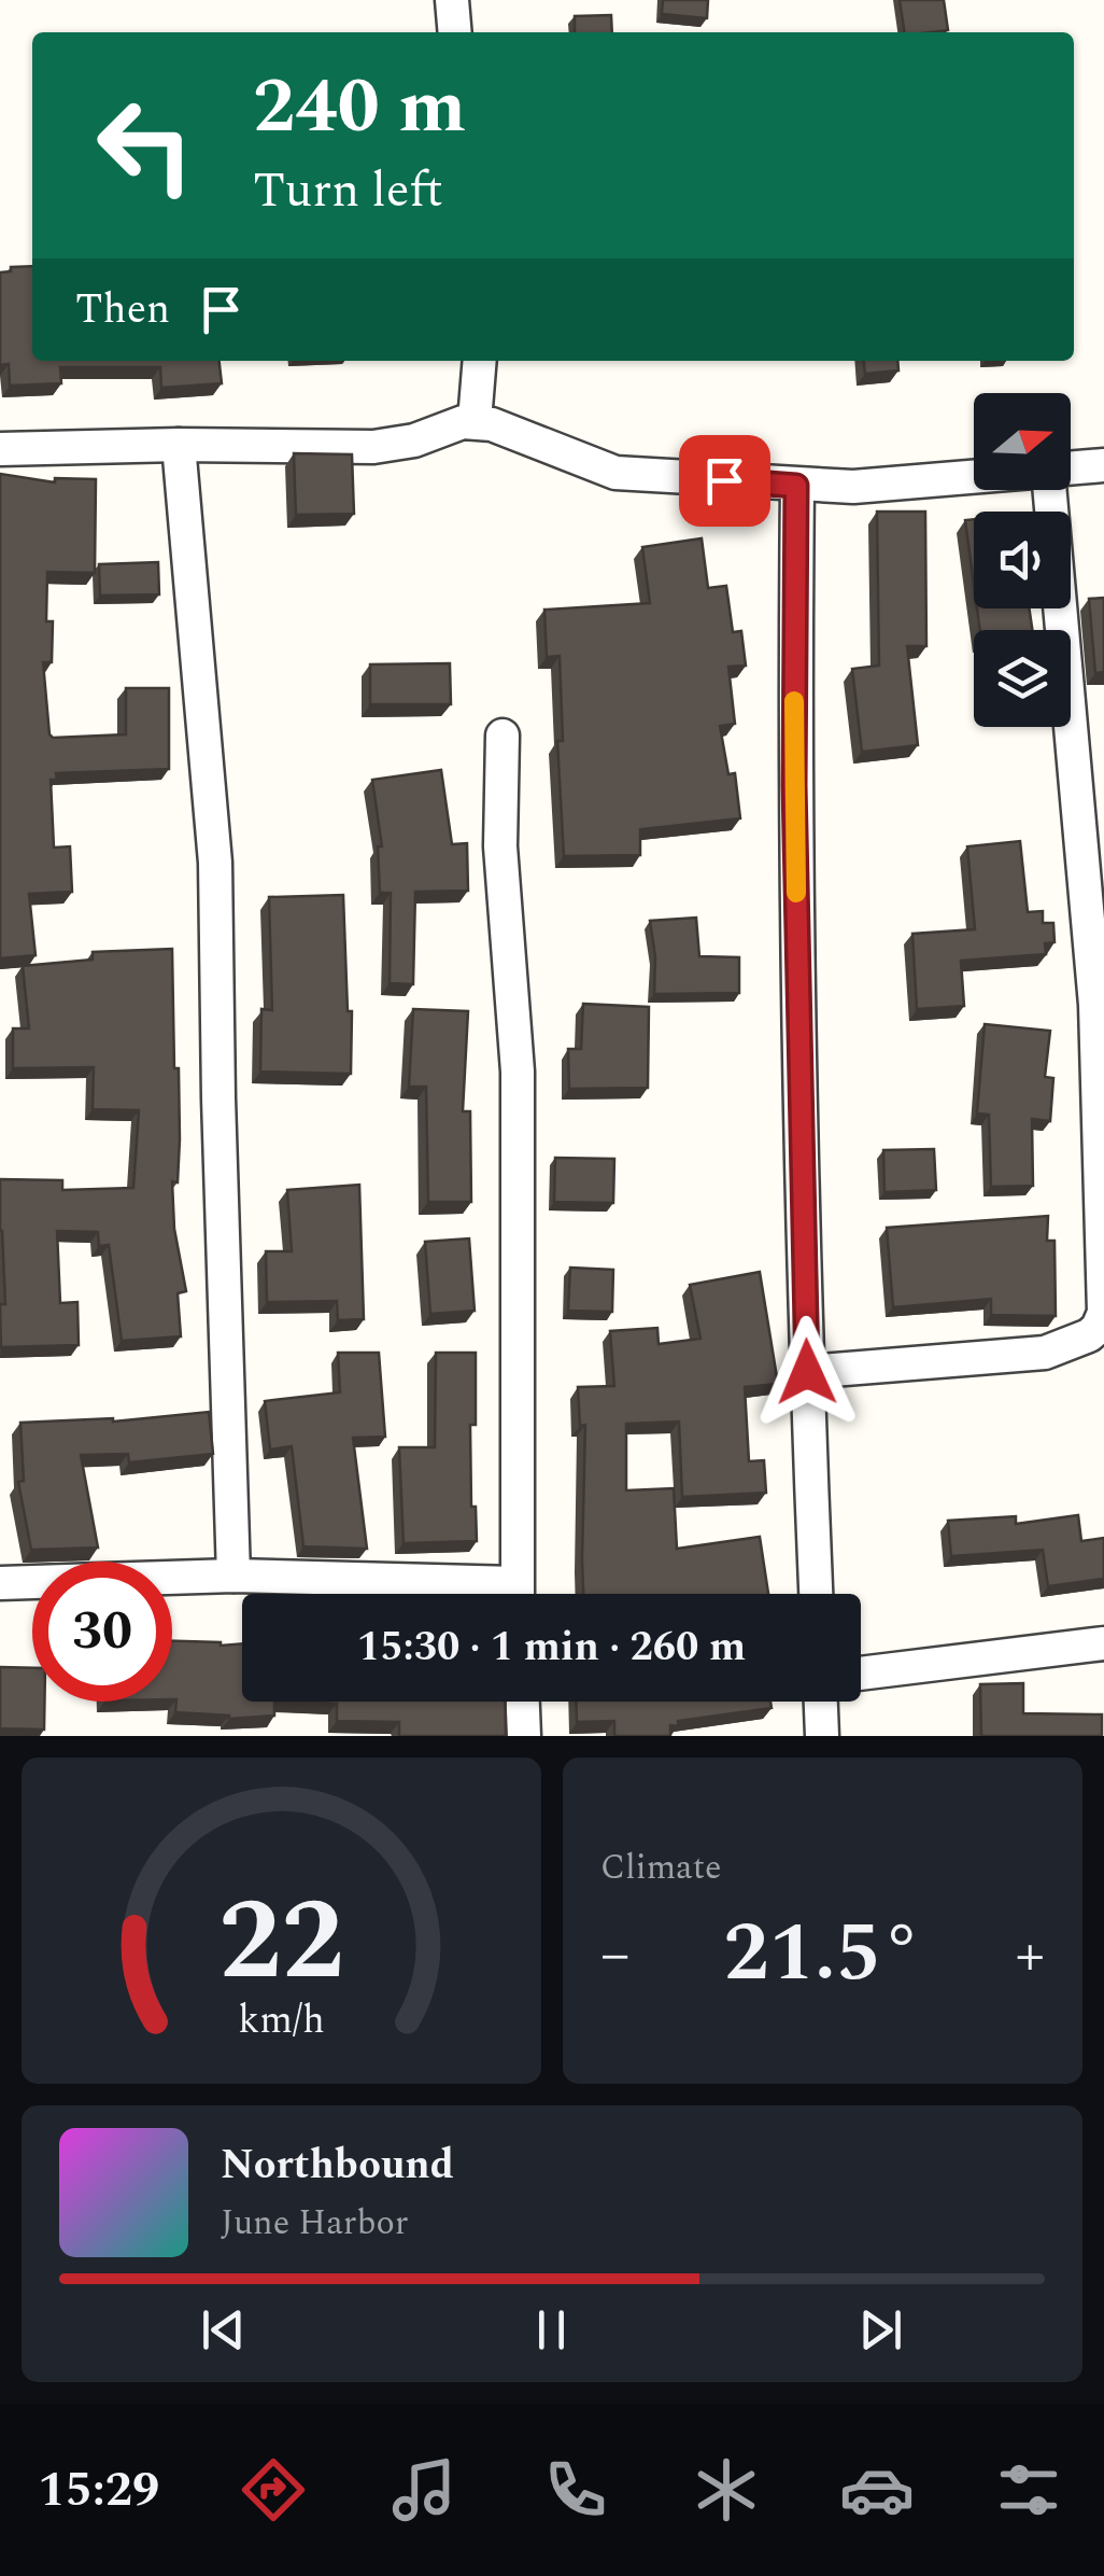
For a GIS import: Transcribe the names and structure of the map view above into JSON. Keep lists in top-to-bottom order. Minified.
{"north":"right","page":{"turn":["240 m","Turn left"],"then":"Then","limit":"30","trip":"15:30 · 1 min · 260 m","tile":"Climate","heat":["−","21.5°","+"],"song":["Northbound","June Harbor"],"tabs":"15:29","gauge":["22","km/h"]}}
